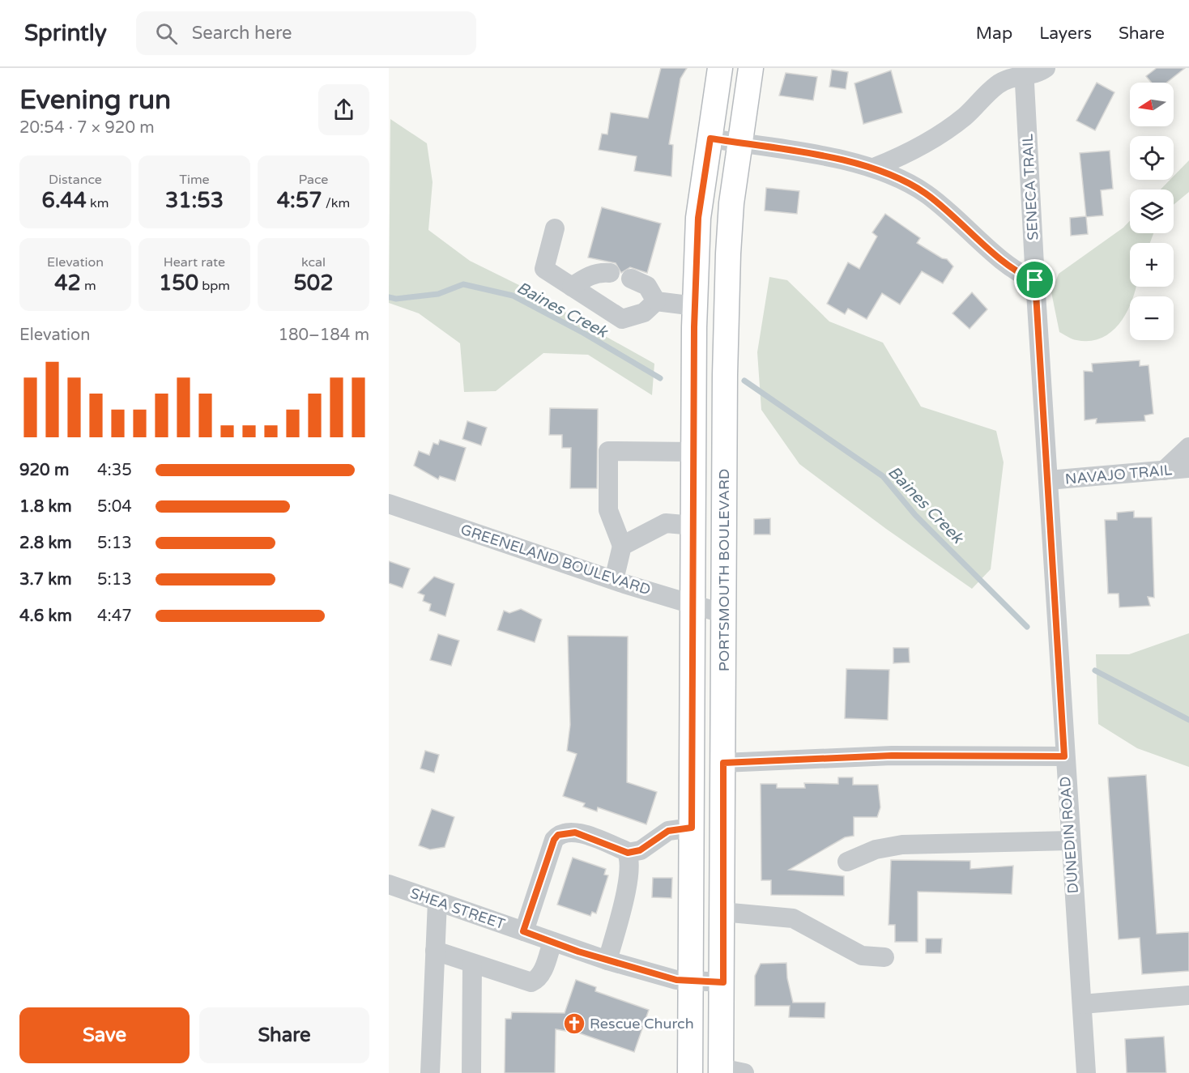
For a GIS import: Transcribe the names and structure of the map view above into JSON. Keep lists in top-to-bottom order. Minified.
{"streets":{"main road":["PORTSMOUTH BOULEVARD"],"street":["SENECA TRAIL","NAVAJO TRAIL","GREENELAND BOULEVARD","DUNEDIN ROAD","SHEA STREET"]},"crossings":[["SENECA TRAIL","NAVAJO TRAIL"],["SENECA TRAIL","DUNEDIN ROAD"],["NAVAJO TRAIL","DUNEDIN ROAD"],["GREENELAND BOULEVARD","PORTSMOUTH BOULEVARD"],["PORTSMOUTH BOULEVARD","SHEA STREET"]],"water":["Baines Creek"],"places":{"church":["Rescue Church"]},"north":"left","page":{"header":"Sprintly","search":"Search here","nav":["Map","Layers","Share"],"heading":["Evening run","20:54 · 7 × 920 m"],"map_buttons":["+","−"],"stats":[["Distance","6.44 km"],["Time","31:53"],["Pace","4:57 /km"],["Elevation","42 m"],["Heart rate","150 bpm"],["kcal","502"]],"chart":["Elevation","180–184 m"],"list":[{"name":"920 m","note":"4:35"},{"name":"1.8 km","note":"5:04"},{"name":"2.8 km","note":"5:13"},{"name":"3.7 km","note":"5:13"},{"name":"4.6 km","note":"4:47"}],"buttons":["Save","Share"]}}
